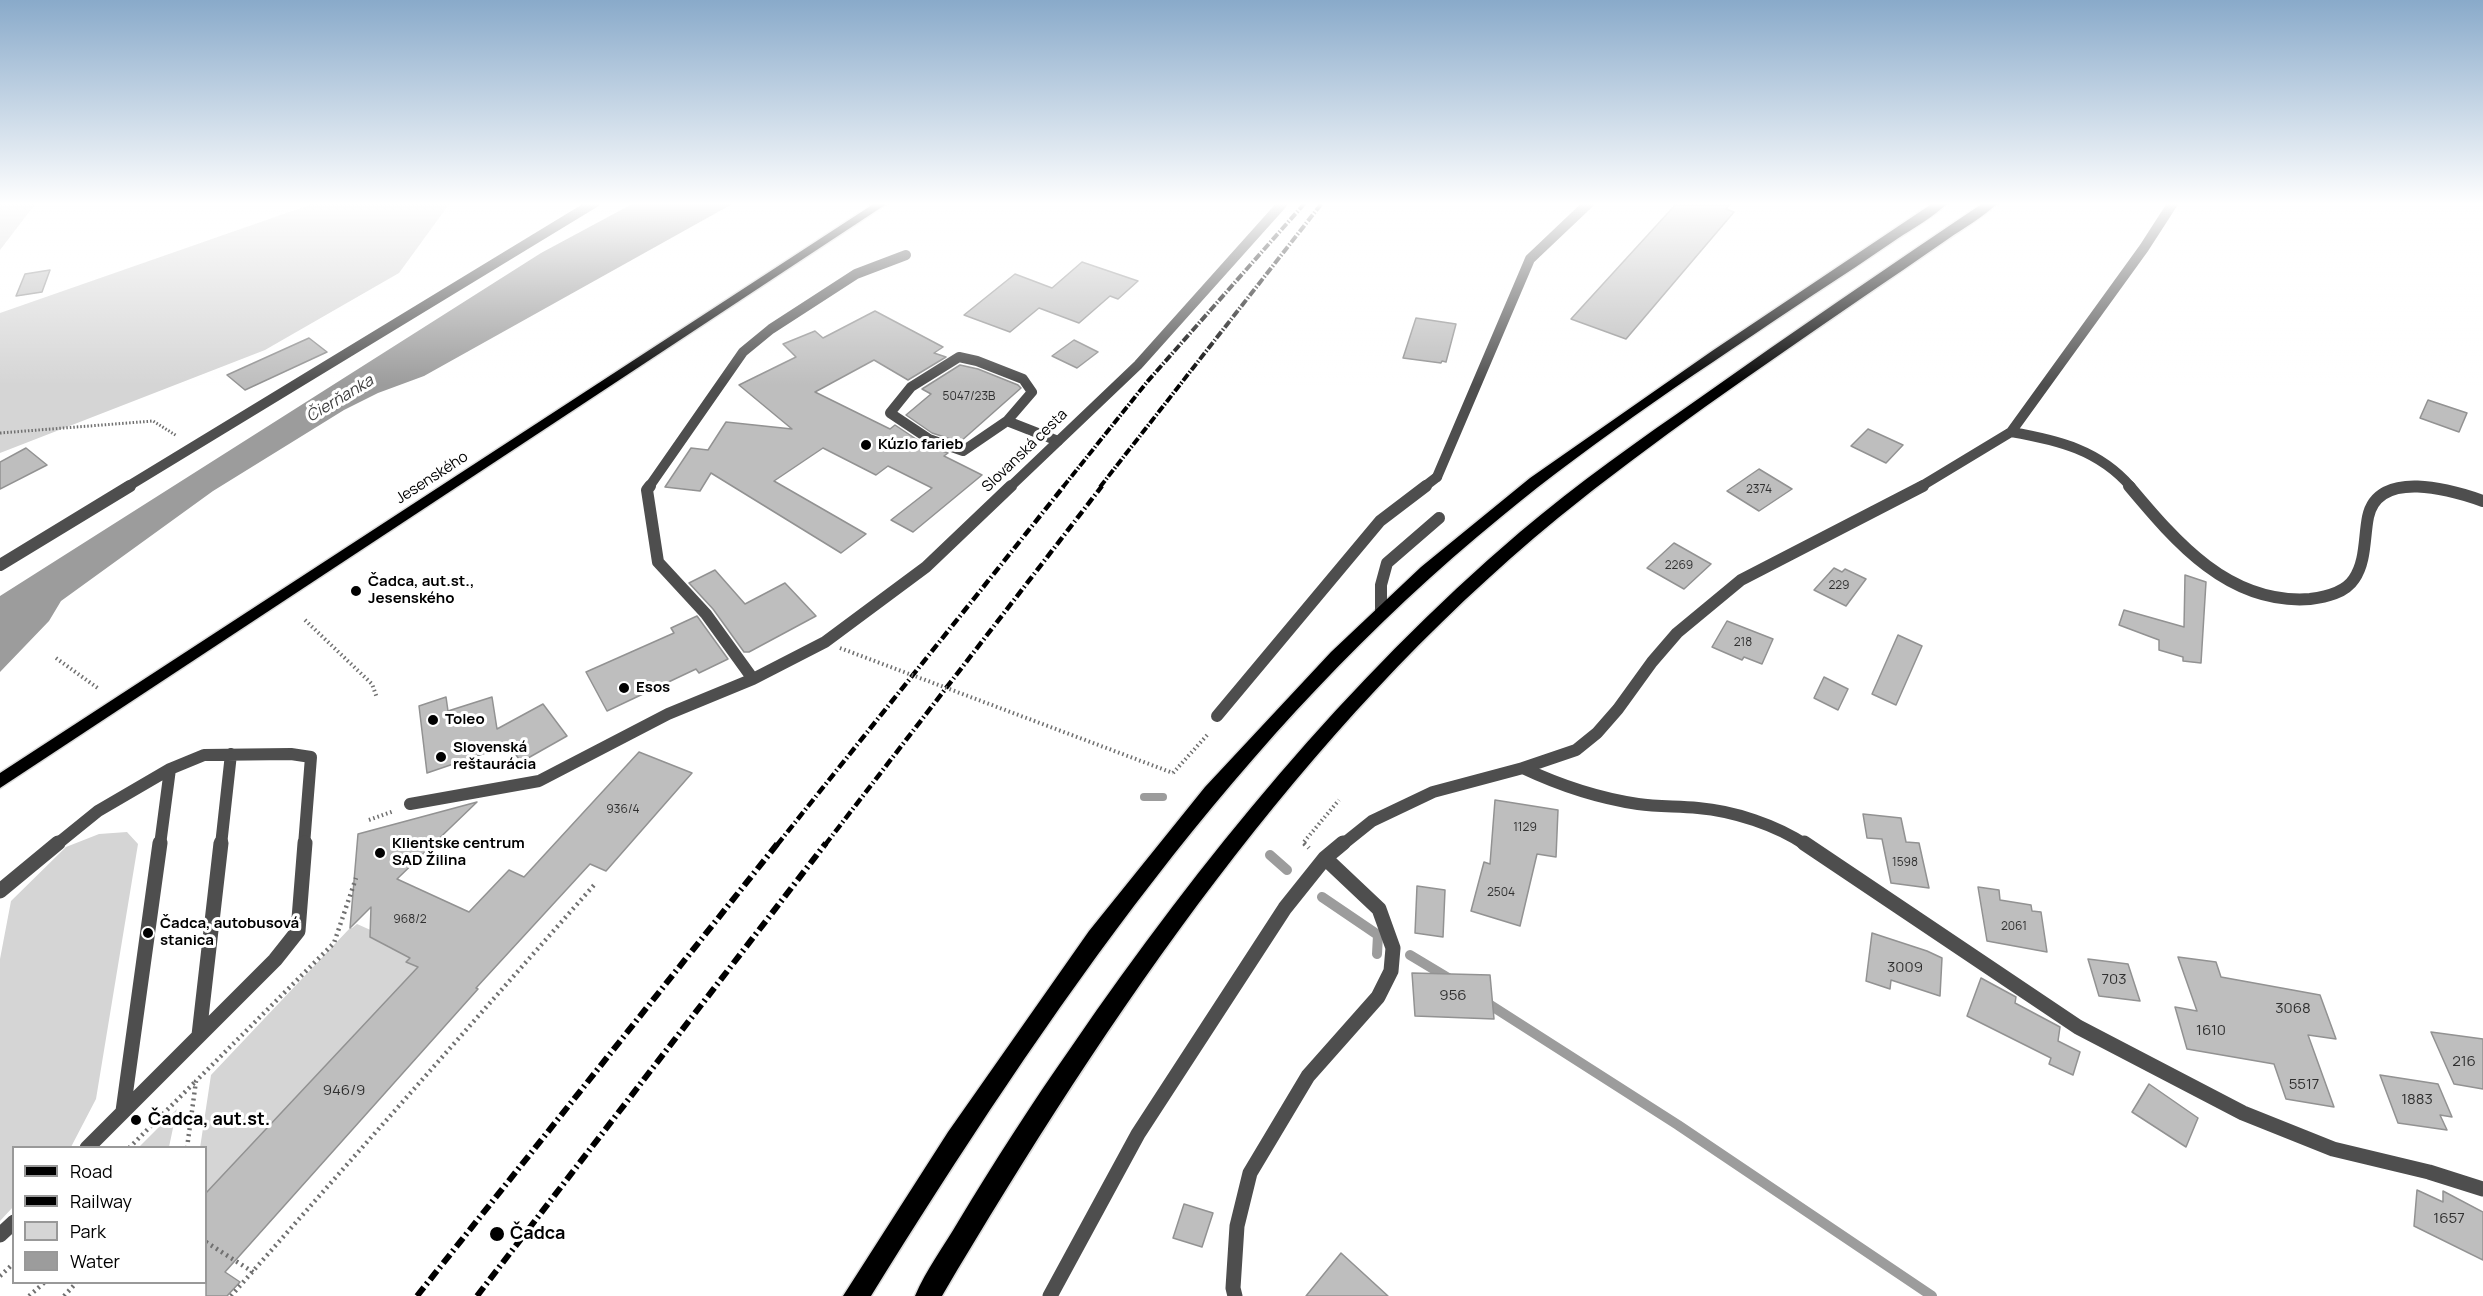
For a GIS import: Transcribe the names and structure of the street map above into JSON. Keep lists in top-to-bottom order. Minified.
{"streets":{"main road":["Jesenského"],"street":["Slovanská cesta"]},"water":["Čierňanka"],"places":["Kúzlo farieb","Čadca, aut.st., Jesenského","Esos","Toleo","Slovenská reštaurácia","Klientske centrum SAD Žilina","Čadca, autobusová stanica","Čadca, aut.st.","Čadca"],"house_numbers":["5047/23B","2374","2269","229","218","936/4","1129","1598","2504","968/2","2061","3009","703","956","3068","1610","216","5517","946/9","1883","1657"],"legend":["Road","Railway","Park","Water"]}
